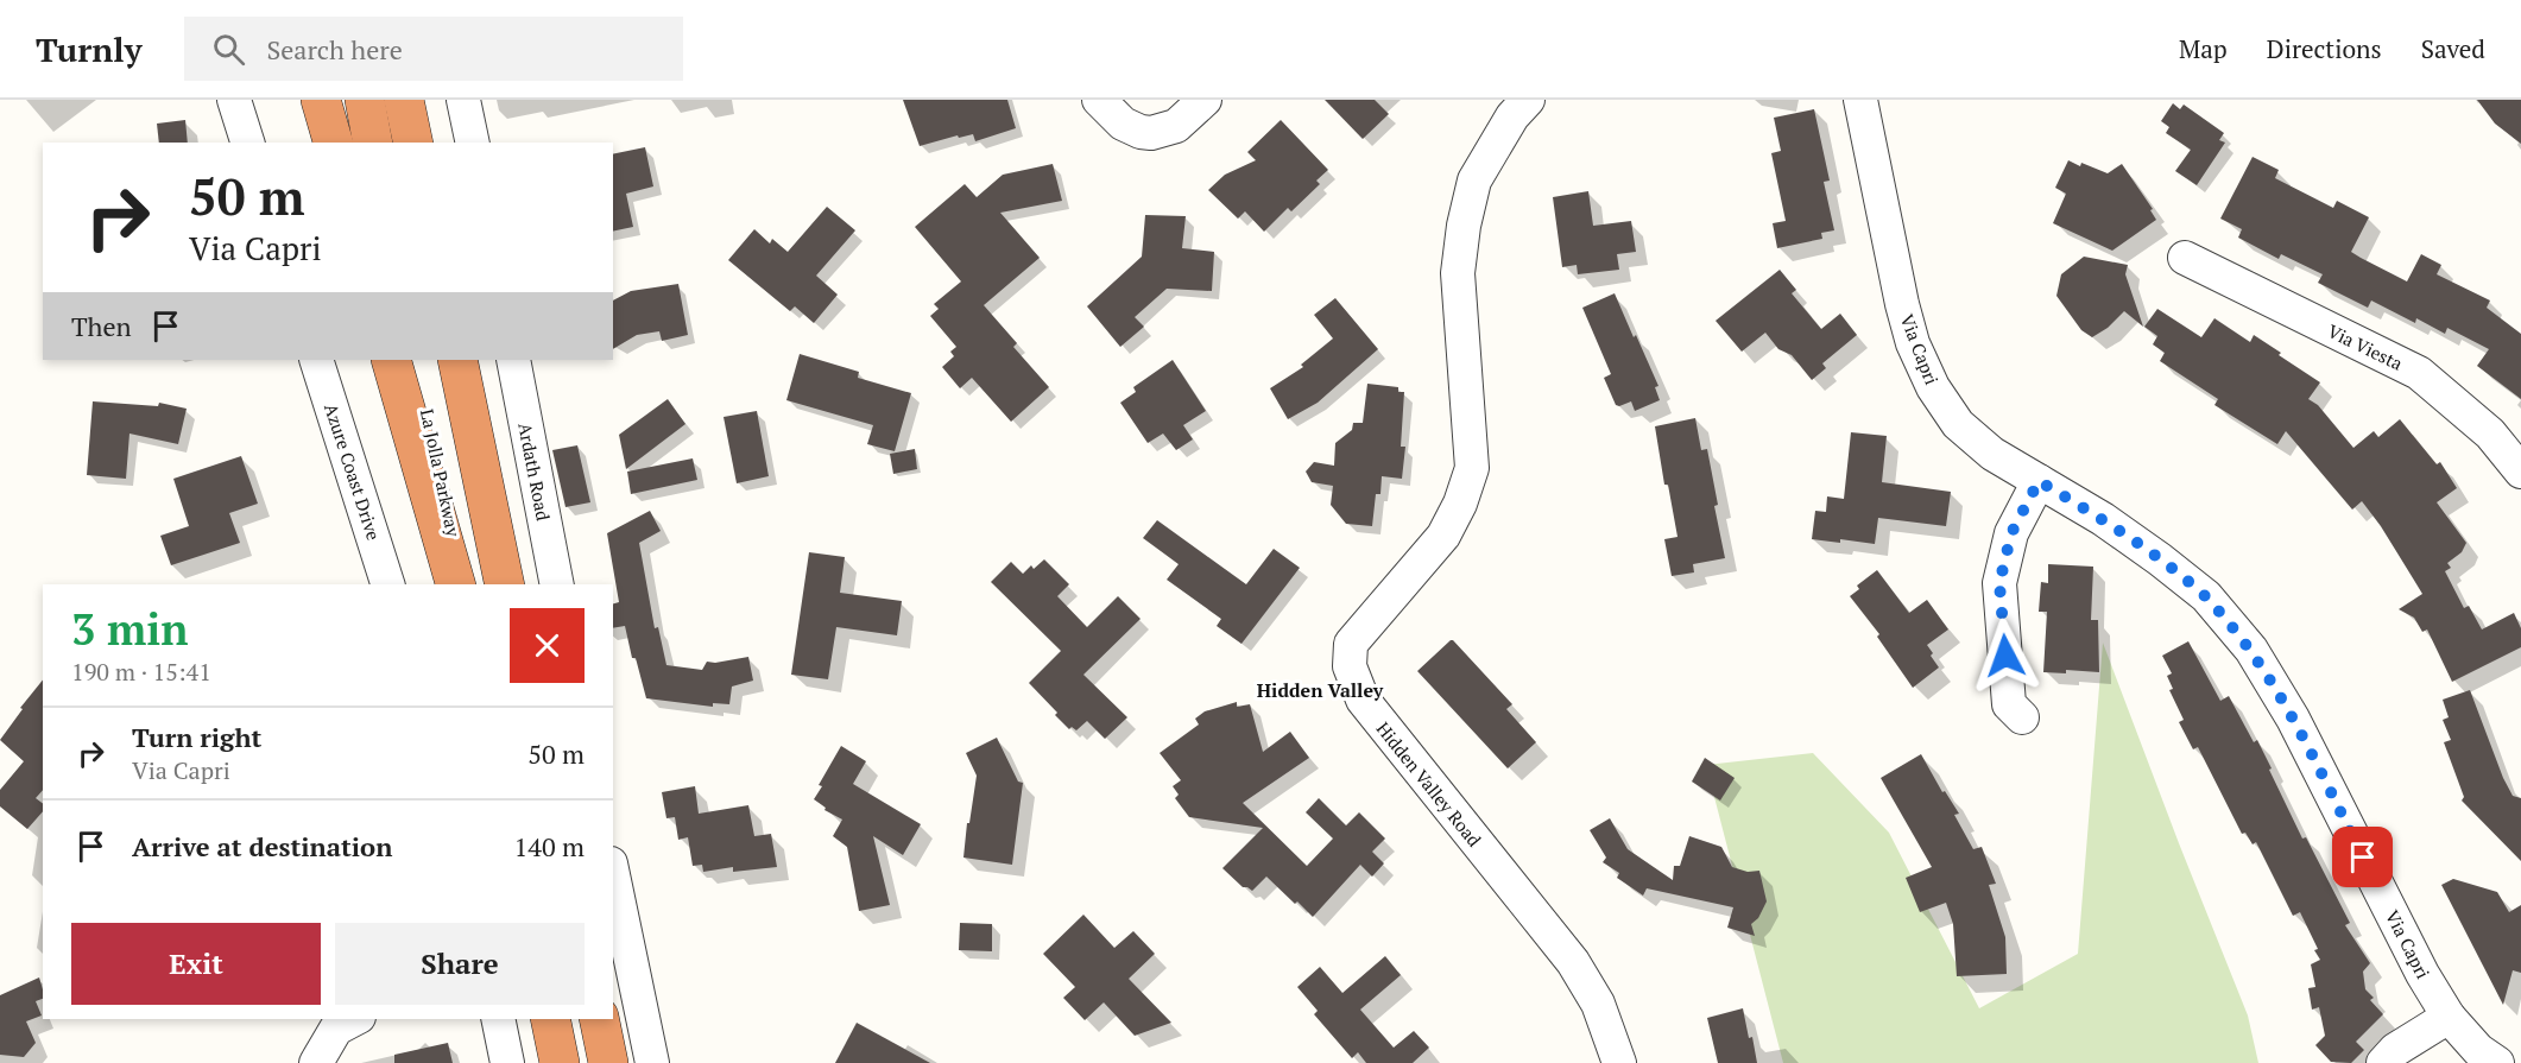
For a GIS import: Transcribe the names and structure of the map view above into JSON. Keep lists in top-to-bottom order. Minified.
{"streets":{"highway":["La Jolla Parkway"],"street":["Via Viesta","Via Capri","Azure Coast Drive","Ardath Road","Hidden Valley Road"]},"districts":["Hidden Valley"],"page":{"header":"Turnly","search":"Search here","nav":["Map","Directions","Saved"],"turn":["50 m","Via Capri"],"then":"Then","heading":["3 min","190 m · 15:41"],"list":[{"name":"Turn right","note":"Via Capri","value":"50 m"},{"name":"Arrive at destination","value":"140 m"}],"buttons":["Exit","Share"]}}
